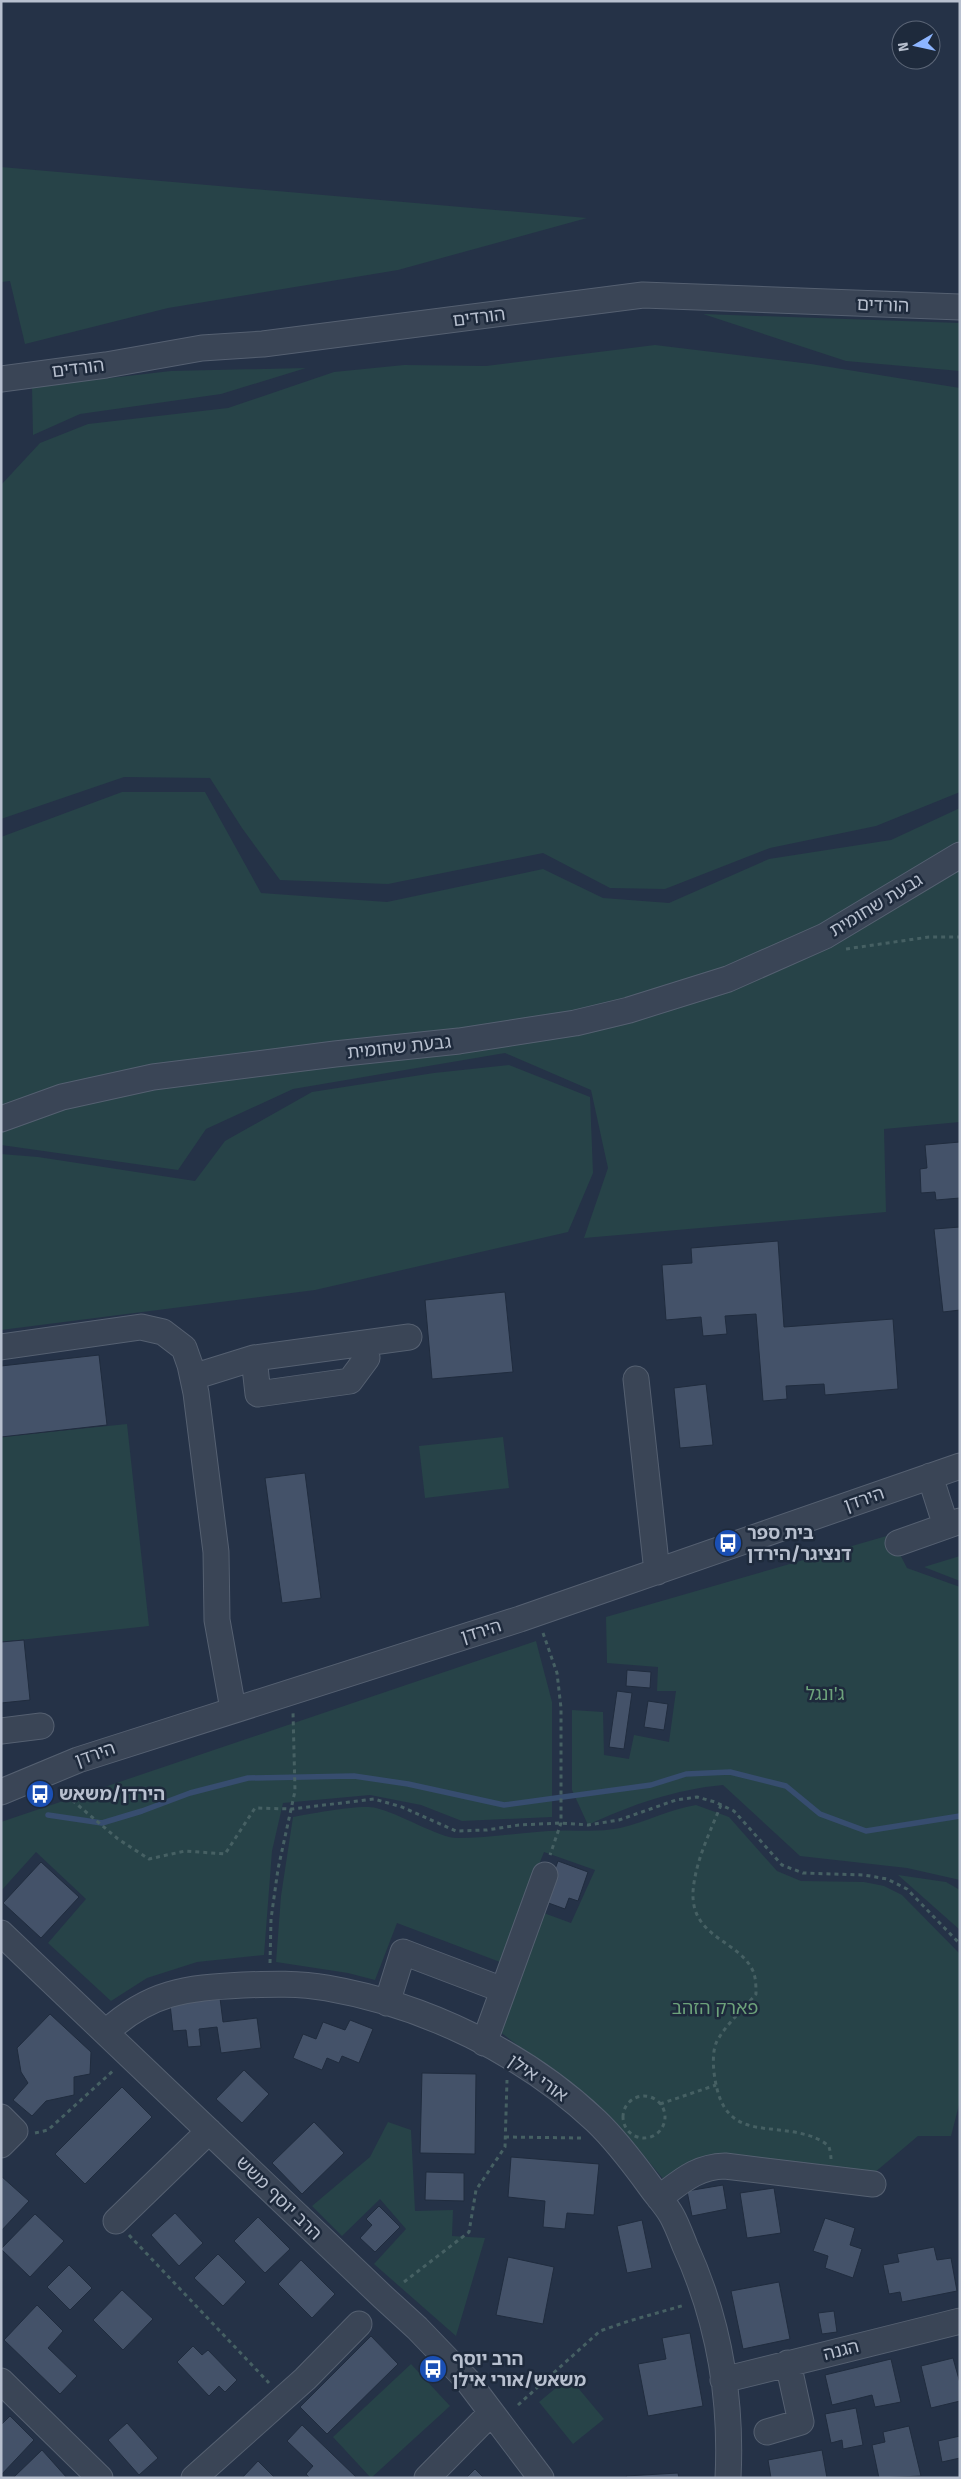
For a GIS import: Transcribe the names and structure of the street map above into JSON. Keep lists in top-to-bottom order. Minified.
{"streets":{"street":["הורדים","גבעת שחומית","הירדן","אורי אילן","הרב יוסף משש","הגנה"]},"crossings":[["אורי אילן","הרב יוסף משש"],["אורי אילן","הגנה"]],"parks":["ג'ונגל","פארק הזהב"],"places":{"bus stop":["בית ספר דנציגר/הירדן","הירדן/משאש","הרב יוסף משאש/אורי אילן"]},"north":"left"}
